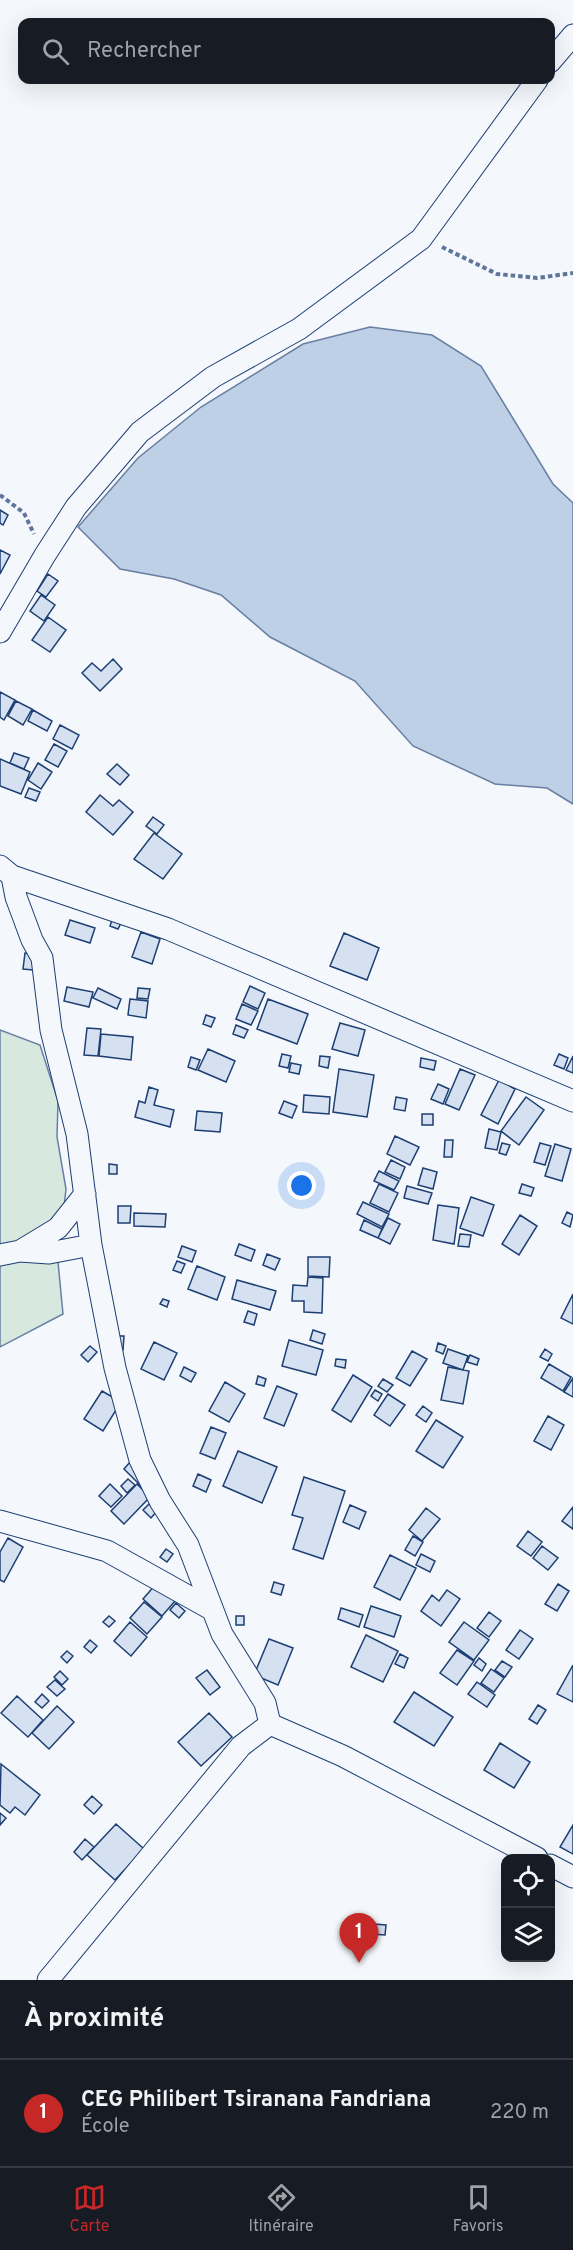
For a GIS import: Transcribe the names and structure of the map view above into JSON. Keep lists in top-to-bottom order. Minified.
{"page":{"search":"Rechercher","pins":"1","heading":"À proximité","list":[{"mark":"1","name":"CEG Philibert Tsiranana Fandriana","note":"École","value":"220 m"}],"nav":["Carte","Itinéraire","Favoris"]}}
